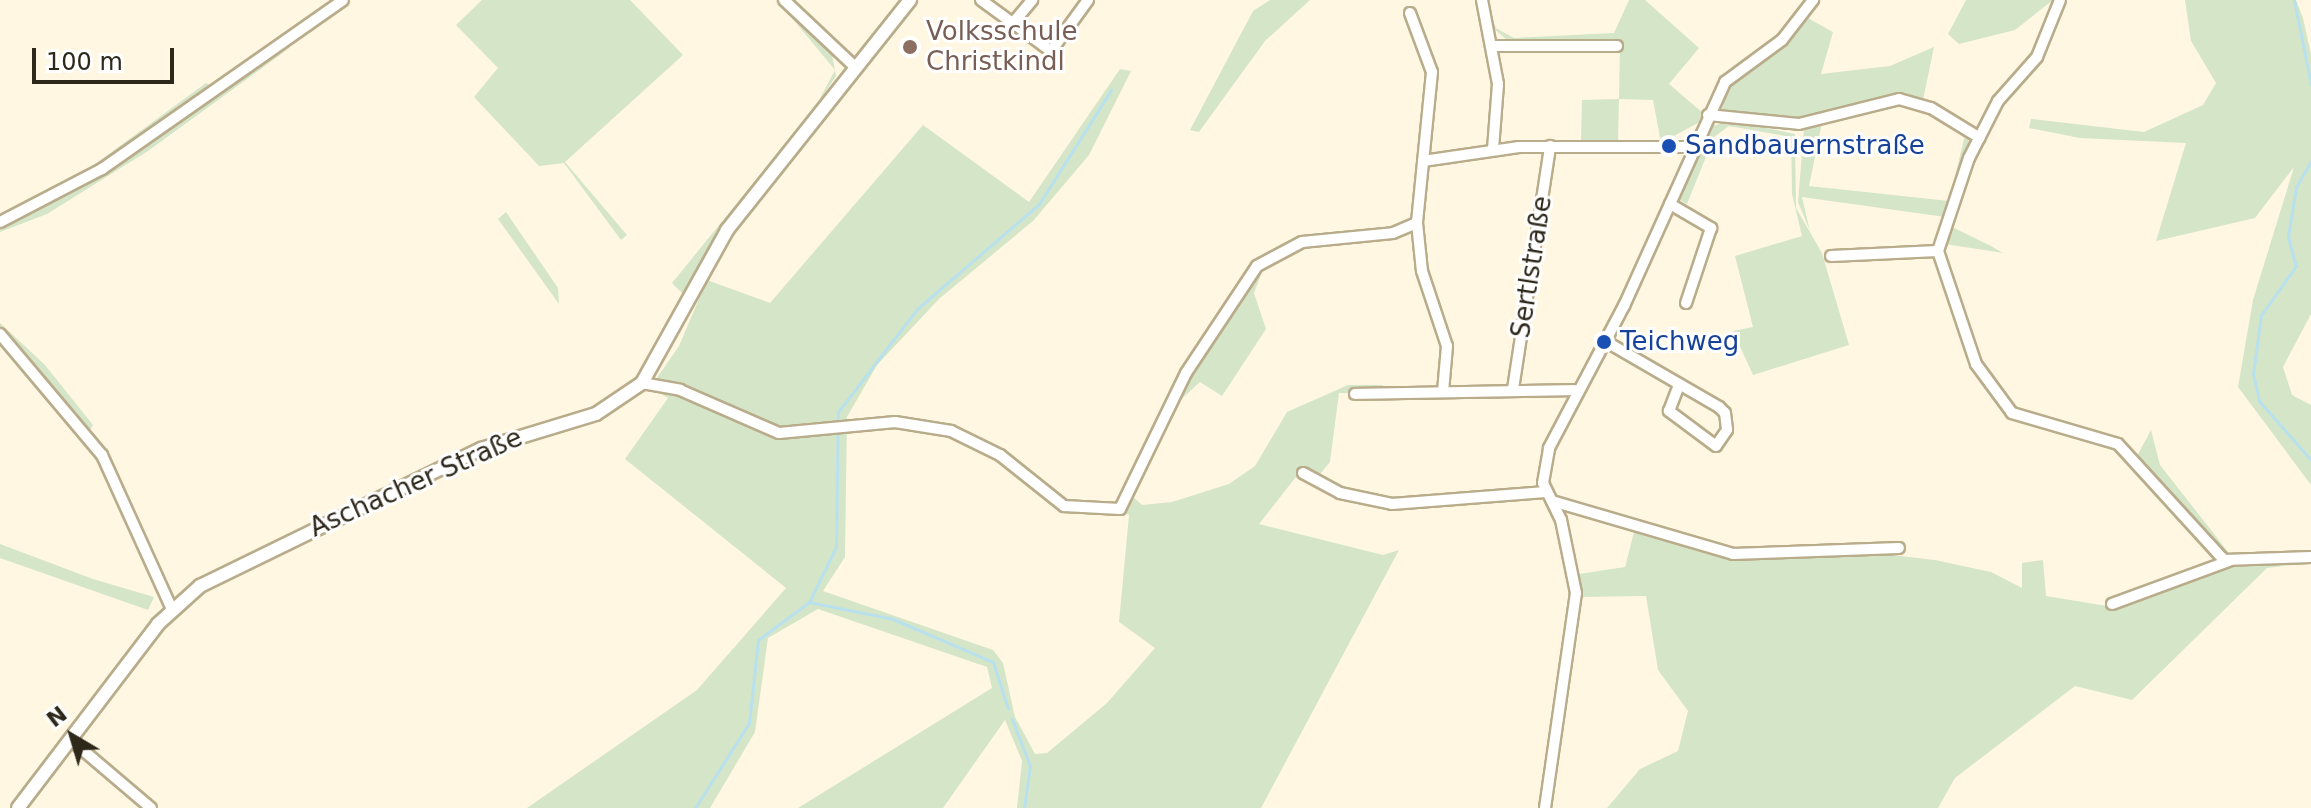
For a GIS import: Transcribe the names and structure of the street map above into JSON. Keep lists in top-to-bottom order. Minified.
{"streets":{"street":["Sertlstraße","Aschacher Straße"]},"places":["Volksschule Christkindl","Sandbauernstraße","Teichweg"],"scale_bar":"100 m","north":"top left"}
